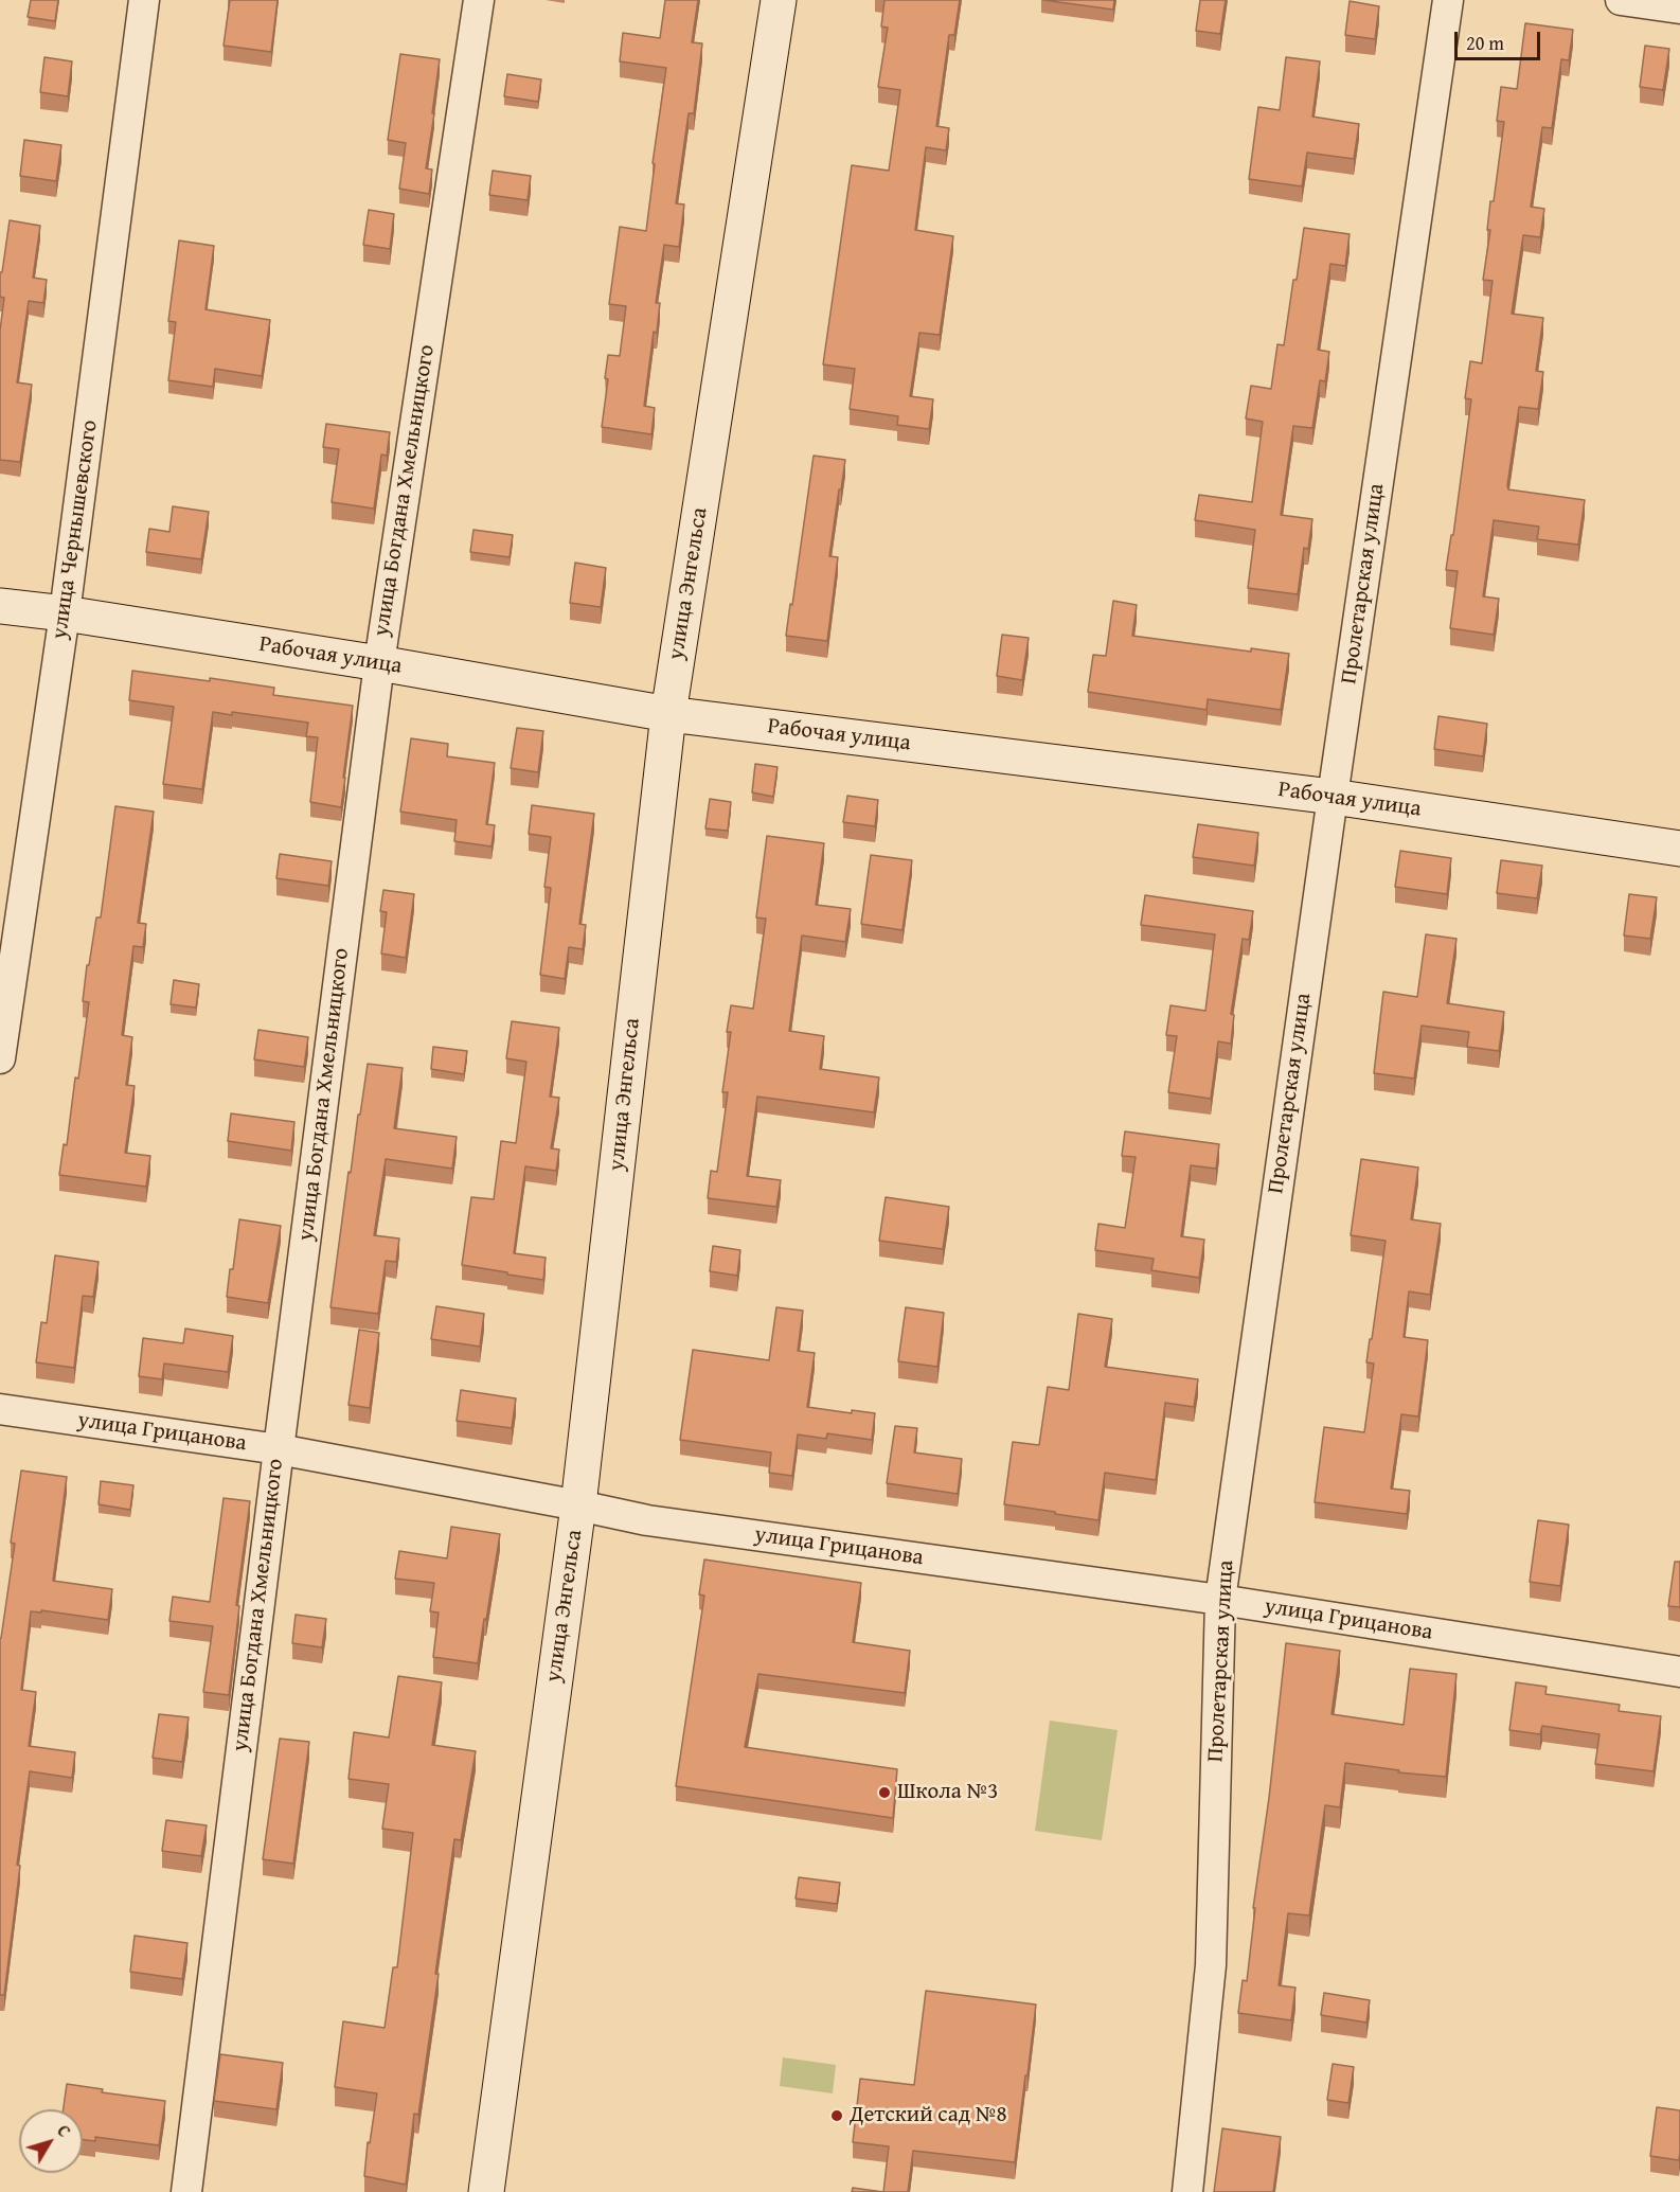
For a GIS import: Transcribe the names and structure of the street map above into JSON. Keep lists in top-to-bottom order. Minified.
{"streets":{"street":["улица Богдана Хмельницкого","улица Чернышевского","улица Энгельса","Пролетарская улица","Рабочая улица","улица Грицанова"]},"crossings":[["улица Богдана Хмельницкого","Рабочая улица"],["улица Богдана Хмельницкого","улица Грицанова"],["улица Чернышевского","Рабочая улица"],["улица Энгельса","Рабочая улица"],["улица Энгельса","улица Грицанова"],["Пролетарская улица","Рабочая улица"],["Пролетарская улица","улица Грицанова"]],"places":["Школа №3","Детский сад №8"],"scale_bar":"20 m","north":"top right"}
